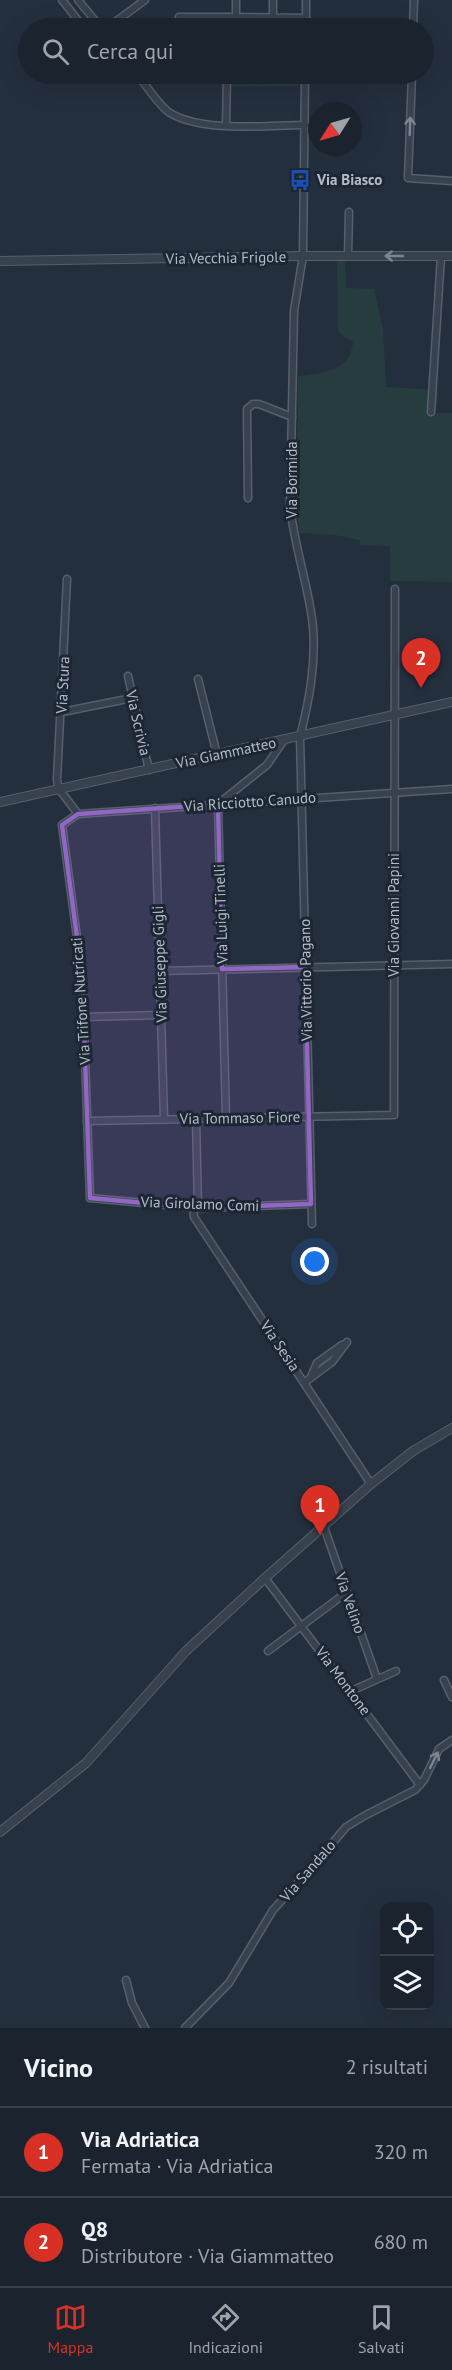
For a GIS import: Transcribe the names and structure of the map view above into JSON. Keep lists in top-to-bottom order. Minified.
{"streets":{"street":["Via Vecchia Frigole","Via Bormida","Via Stura","Via Scrivia","Via Giammatteo","Via Ricciotto Canudo","Via Luigi Tinelli","Via Giovanni Papini","Via Giuseppe Gigli","Via Vittorio Pagano","Via Trifone Nutricati","Via Tommaso Fiore","Via Girolamo Comi","Via Sesia","Via Velino","Via Montone","Via Sandalo"]},"crossings":[["Via Vecchia Frigole","Via Bormida"],["Via Bormida","Via Giammatteo"],["Via Bormida","Via Vittorio Pagano"],["Via Stura","Via Giammatteo"],["Via Scrivia","Via Giammatteo"],["Via Giammatteo","Via Giovanni Papini"],["Via Giammatteo","Via Vittorio Pagano"],["Via Ricciotto Canudo","Via Luigi Tinelli"],["Via Ricciotto Canudo","Via Giovanni Papini"],["Via Ricciotto Canudo","Via Giuseppe Gigli"],["Via Ricciotto Canudo","Via Vittorio Pagano"],["Via Ricciotto Canudo","Via Trifone Nutricati"],["Via Luigi Tinelli","Via Tommaso Fiore"],["Via Giovanni Papini","Via Tommaso Fiore"],["Via Giuseppe Gigli","Via Tommaso Fiore"],["Via Vittorio Pagano","Via Tommaso Fiore"],["Via Vittorio Pagano","Via Girolamo Comi"],["Via Trifone Nutricati","Via Tommaso Fiore"],["Via Trifone Nutricati","Via Girolamo Comi"],["Via Girolamo Comi","Via Sesia"],["Via Montone","Via Sandalo"]],"places":{"bus stop":["Via Biasco"]},"north":"bottom left","page":{"search":"Cerca qui","pins":["2","1"],"heading":["Vicino","2 risultati"],"list":[{"mark":"1","name":"Via Adriatica","note":"Fermata · Via Adriatica","value":"320 m"},{"mark":"2","name":"Q8","note":"Distributore · Via Giammatteo","value":"680 m"}],"nav":["Mappa","Indicazioni","Salvati"]}}
